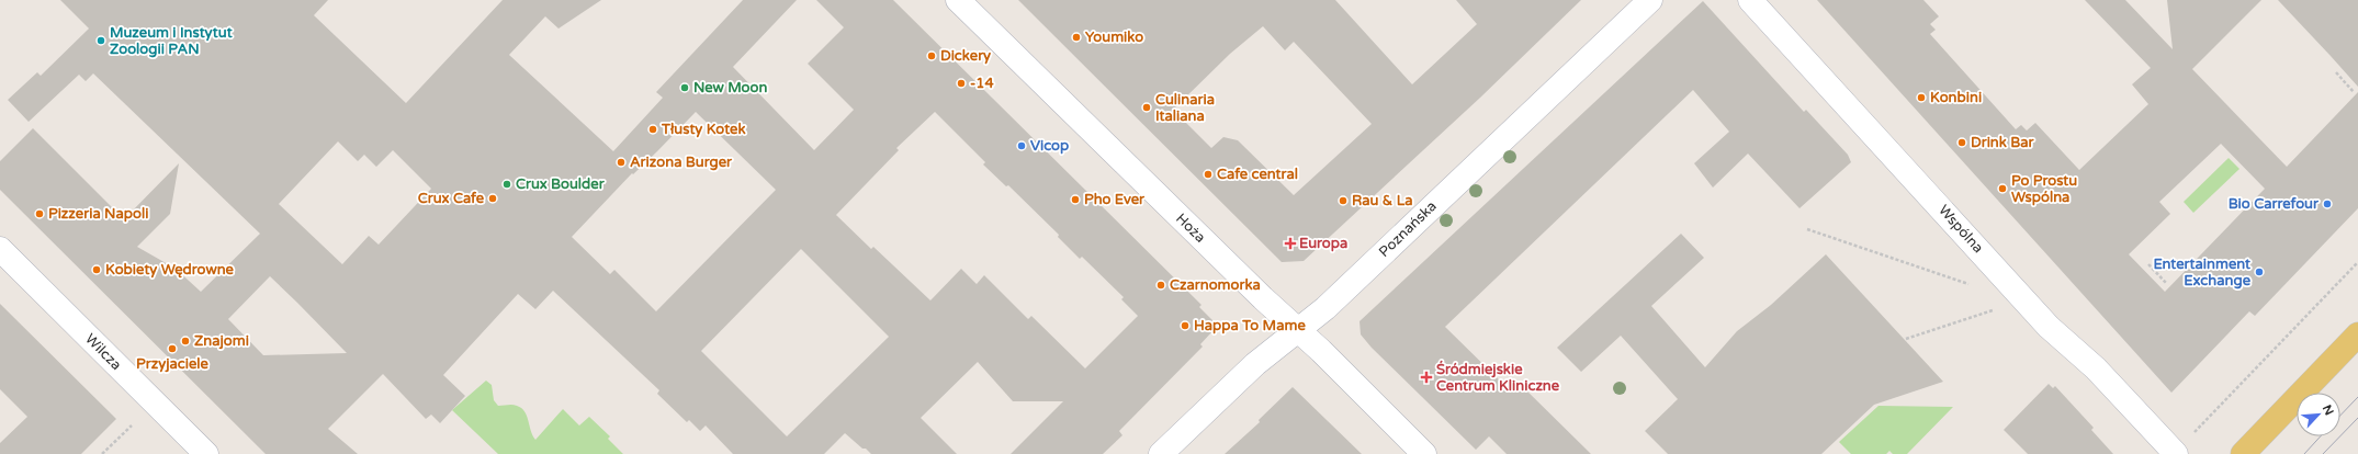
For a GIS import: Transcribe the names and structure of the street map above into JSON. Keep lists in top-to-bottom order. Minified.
{"streets":{"street":["Hoża","Poznańska","Wspólna","Wilcza"]},"crossings":[["Hoża","Poznańska"]],"places":{"other":["Youmiko","Muzeum i Instytut Zoologii PAN","Dickery","-14","New Moon","Konbini","Culinaria Italiana","Tłusty Kotek","Drink Bar","Vicop","Arizona Burger","Cafe central","Crux Boulder","Po Prostu Wspólna","Crux Cafe","Pho Ever","Rau & La","Bio Carrefour","Pizzeria Napoli","Kobiety Wędrowne","Entertainment Exchange","Czarnomorka","Happa To Mame","Znajomi","Przyjaciele"],"health":["Europa","Śródmiejskie Centrum Kliniczne"]},"north":"top right"}
